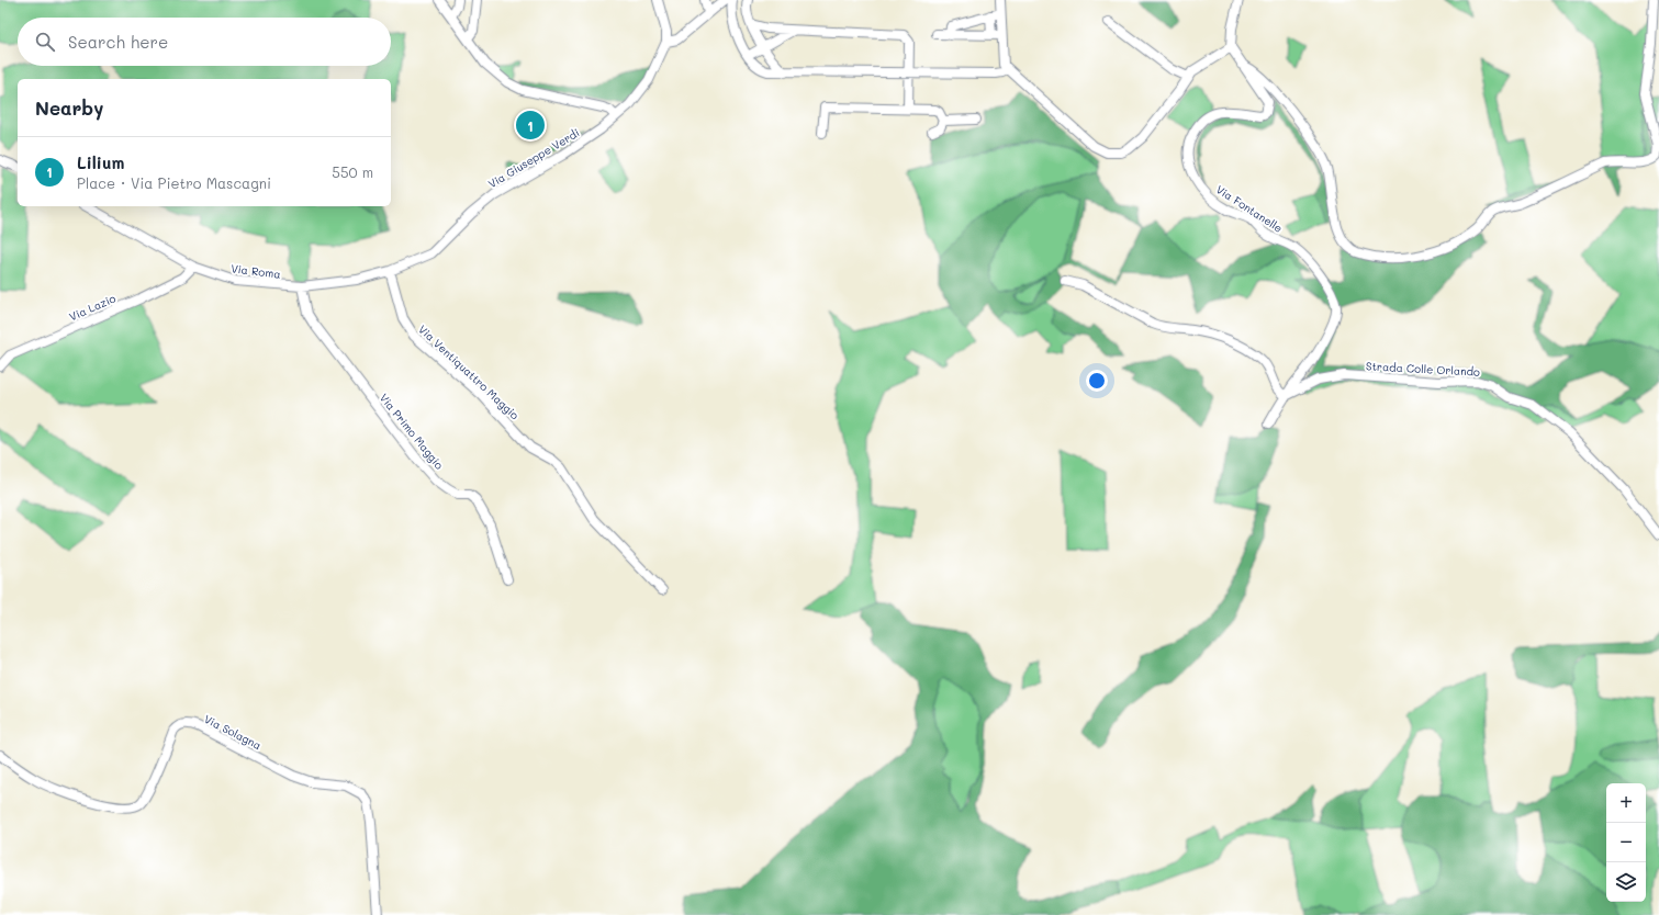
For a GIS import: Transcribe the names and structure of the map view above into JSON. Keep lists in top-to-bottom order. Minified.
{"streets":{"street":["Via Giuseppe Verdi","Via Fontanelle","Via Roma","Via Lazio","Strada Colle Orlando","Via Ventiquattro Maggio","Via Primo Maggio","Via Solagna"]},"crossings":[["Via Giuseppe Verdi","Via Roma"],["Via Giuseppe Verdi","Via Ventiquattro Maggio"],["Via Fontanelle","Strada Colle Orlando"],["Via Roma","Via Lazio"],["Via Roma","Via Ventiquattro Maggio"],["Via Roma","Via Primo Maggio"]],"page":{"search":"Search here","heading":"Nearby","pins":"1","list":[{"mark":"1","name":"Lilium","note":"Place · Via Pietro Mascagni","value":"550 m"}],"map_buttons":["+","−"]}}
